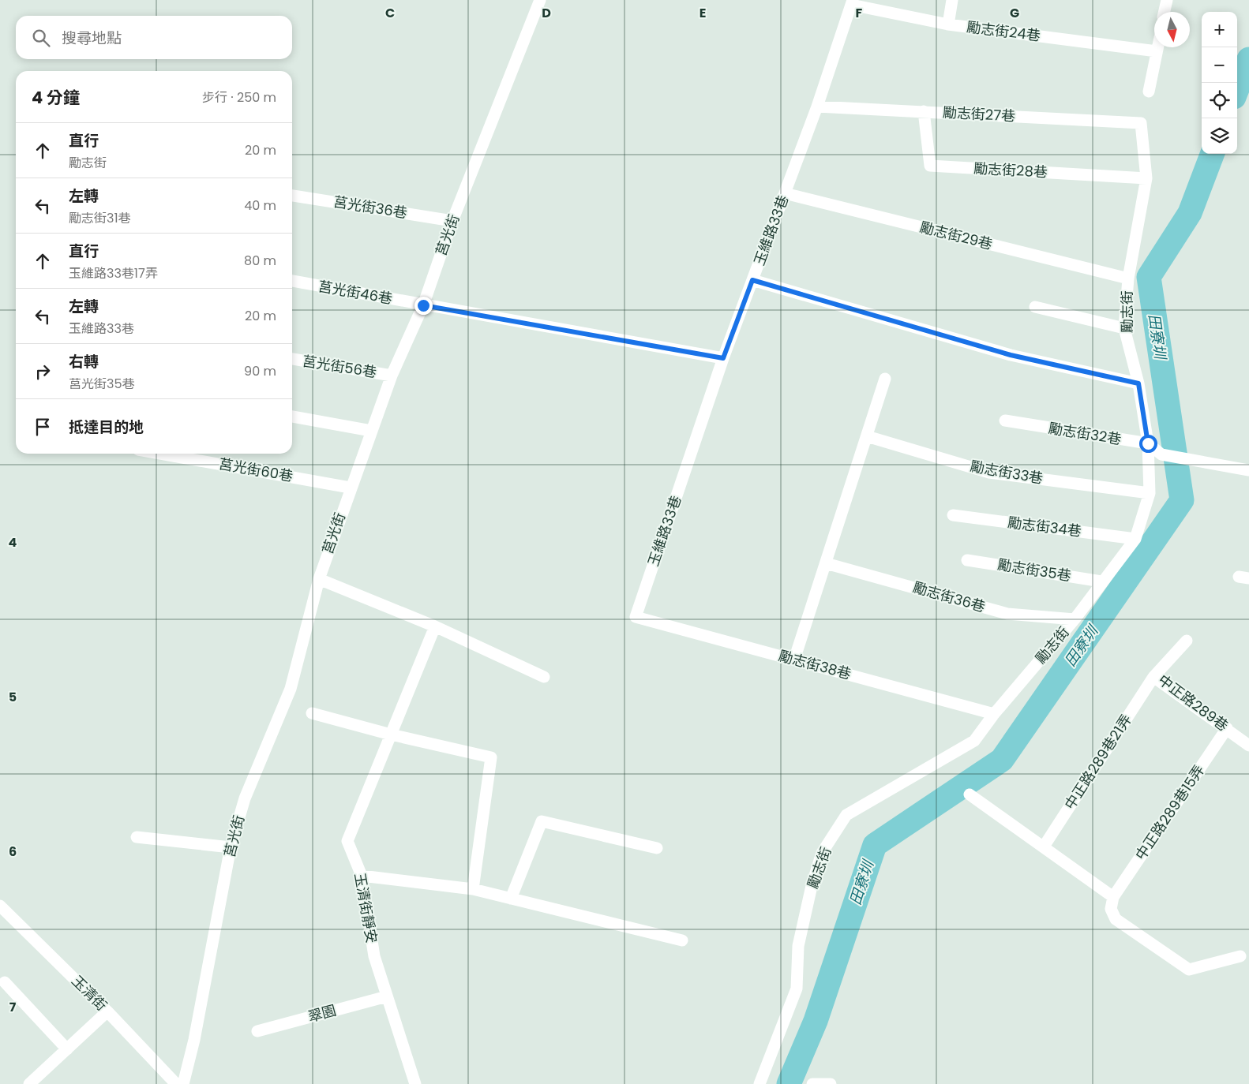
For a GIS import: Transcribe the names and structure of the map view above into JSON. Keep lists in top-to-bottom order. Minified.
{"streets":{"street":["勵志街24巷","勵志街27巷","勵志街28巷","莒光街36巷","玉維路33巷","莒光街","勵志街29巷","莒光街46巷","勵志街","莒光街56巷","勵志街32巷","莒光街60巷","勵志街33巷","勵志街34巷","勵志街35巷","勵志街36巷","勵志街38巷","中正路289巷","中正路289巷21弄","中正路289巷15弄","玉清街靜安","玉清街","翠園"]},"crossings":[["勵志街24巷","玉維路33巷"],["勵志街27巷","勵志街28巷"],["勵志街27巷","玉維路33巷"],["勵志街27巷","勵志街"],["勵志街28巷","勵志街"],["莒光街36巷","莒光街"],["玉維路33巷","勵志街29巷"],["玉維路33巷","莒光街46巷"],["玉維路33巷","勵志街38巷"],["莒光街","莒光街46巷"],["莒光街","莒光街56巷"],["莒光街","莒光街60巷"],["勵志街29巷","勵志街"],["勵志街","勵志街32巷"],["勵志街","勵志街33巷"],["勵志街","勵志街34巷"],["勵志街","勵志街35巷"],["勵志街","勵志街36巷"],["勵志街","勵志街38巷"],["中正路289巷","中正路289巷21弄"],["中正路289巷","中正路289巷15弄"],["玉清街靜安","翠園"]],"water":["田寮圳"],"north":"bottom","page":{"map_buttons":["+","−"],"search":"搜尋地點","heading":["4 分鐘","步行 · 250 m"],"list":[["直行","勵志街","20 m"],["左轉","勵志街31巷","40 m"],["直行","玉維路33巷17弄","80 m"],["左轉","玉維路33巷","20 m"],["右轉","莒光街35巷","90 m"],"抵達目的地"]},"grid":{"columns":["C","D","E","F","G"],"rows":["4","5","6","7"]}}
